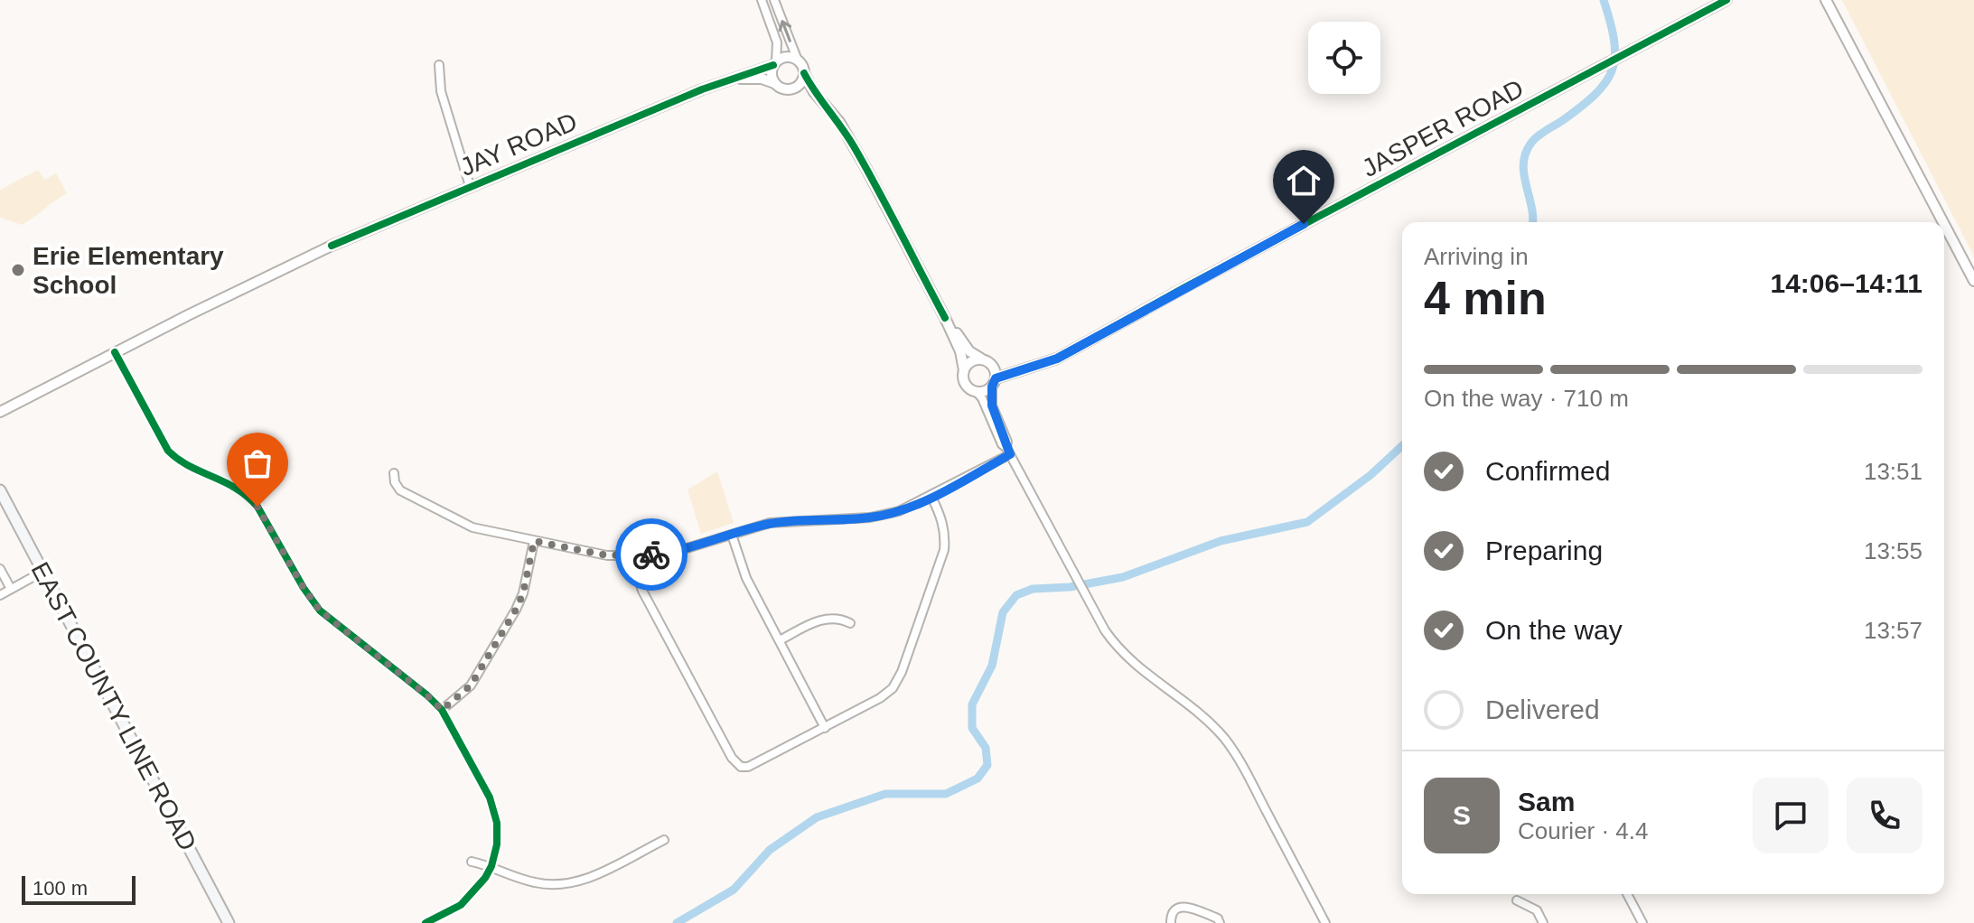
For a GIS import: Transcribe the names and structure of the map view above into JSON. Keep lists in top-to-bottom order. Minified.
{"streets":{"main road":["EAST COUNTY LINE ROAD"],"street":["JASPER ROAD","JAY ROAD"]},"places":["Erie Elementary School"],"scale_bar":"100 m","page":{"heading":["4 min","Arriving in","14:06–14:11"],"panel":["Sam","Courier · 4.4"],"bar":"On the way · 710 m","list":[["Confirmed","13:51"],["Preparing","13:55"],["On the way","13:57"],"Delivered"],"round":"S","scale":"100 m"}}
